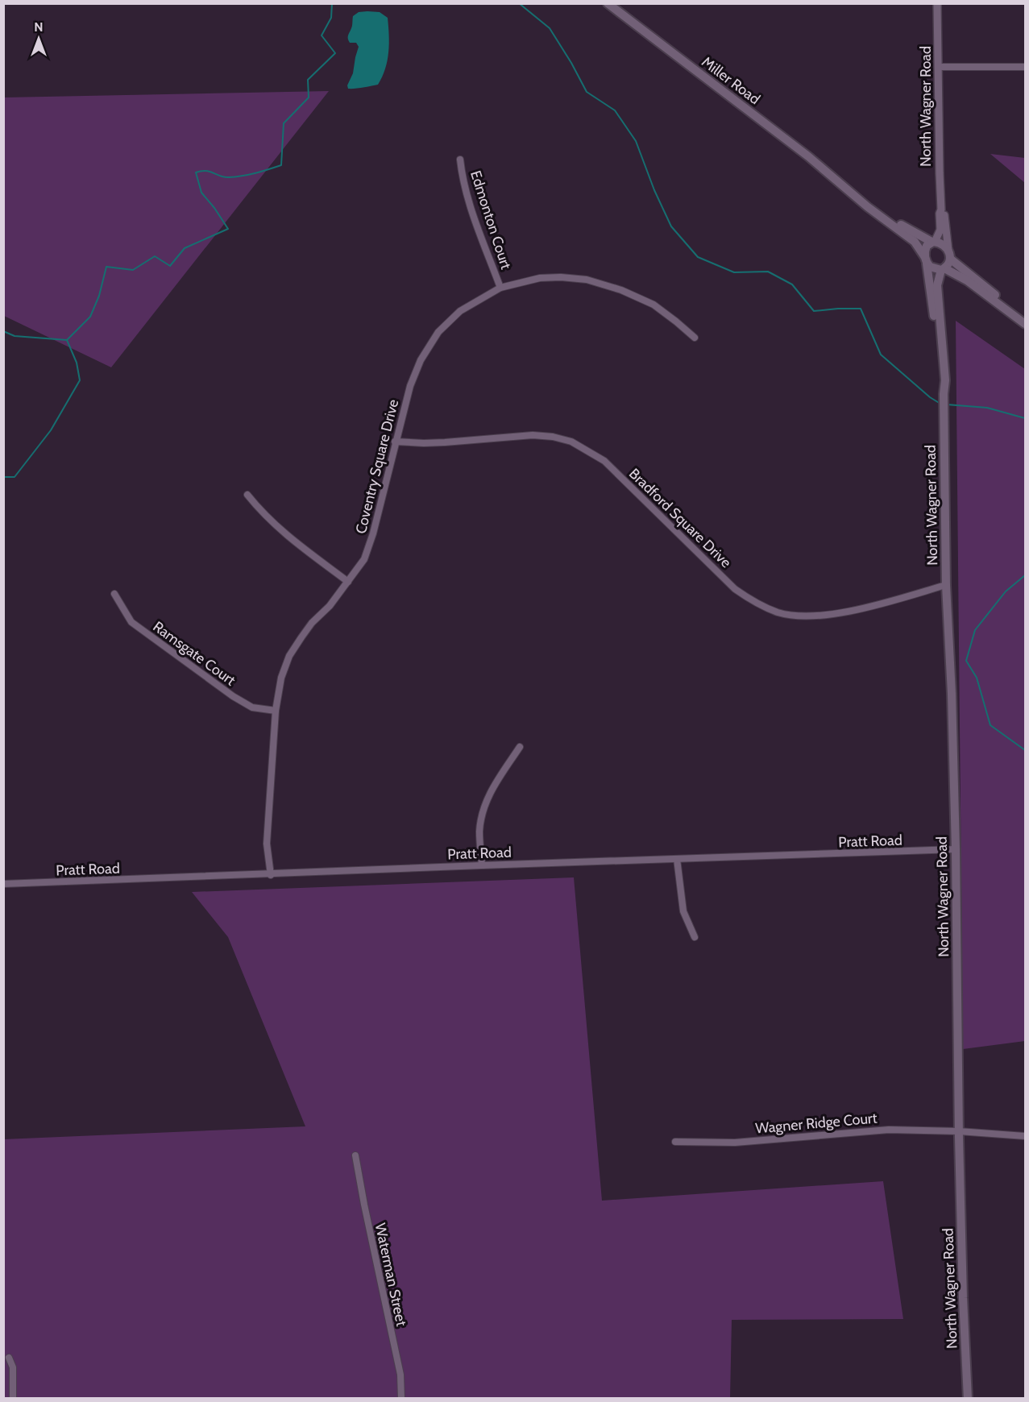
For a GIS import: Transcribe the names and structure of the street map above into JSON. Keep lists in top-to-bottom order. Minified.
{"streets":{"main road":["Miller Road","North Wagner Road"],"street":["Edmonton Court","Coventry Square Drive","Bradford Square Drive","Ramsgate Court","Pratt Road","Wagner Ridge Court","Waterman Street"]},"crossings":[["Miller Road","North Wagner Road"],["North Wagner Road","Bradford Square Drive"],["North Wagner Road","Pratt Road"],["North Wagner Road","Wagner Ridge Court"],["Edmonton Court","Coventry Square Drive"],["Coventry Square Drive","Bradford Square Drive"],["Coventry Square Drive","Ramsgate Court"],["Coventry Square Drive","Pratt Road"]],"north":"top"}
